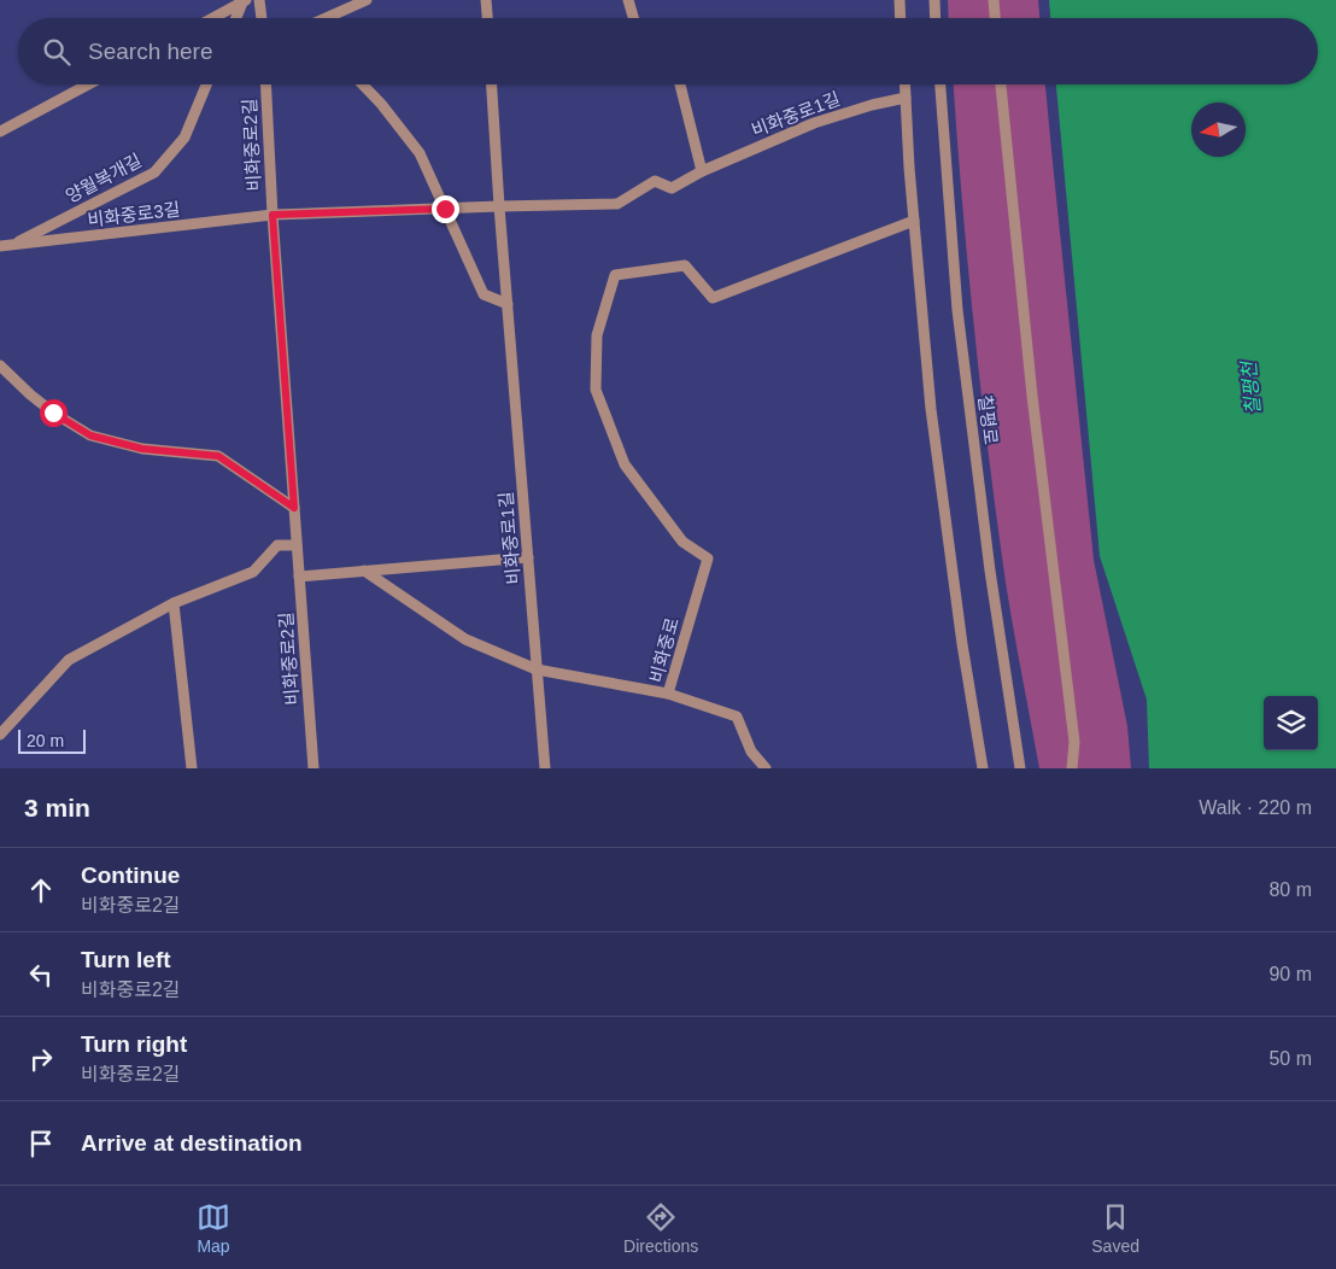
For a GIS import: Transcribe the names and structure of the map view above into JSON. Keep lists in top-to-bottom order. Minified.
{"streets":{"street":["비화중로1길","비화중로2길","양월복개길","비화중로3길","칠평로","비화중로"]},"crossings":[["비화중로1길","비화중로2길"],["비화중로2길","비화중로3길"],["양월복개길","비화중로3길"]],"water":["칠평천"],"scale_bar":"20 m","north":"left","page":{"search":"Search here","scale":"20 m","heading":["3 min","Walk · 220 m"],"list":[["Continue","비화중로2길","80 m"],["Turn left","비화중로2길","90 m"],["Turn right","비화중로2길","50 m"],"Arrive at destination"],"nav":["Map","Directions","Saved"]}}
